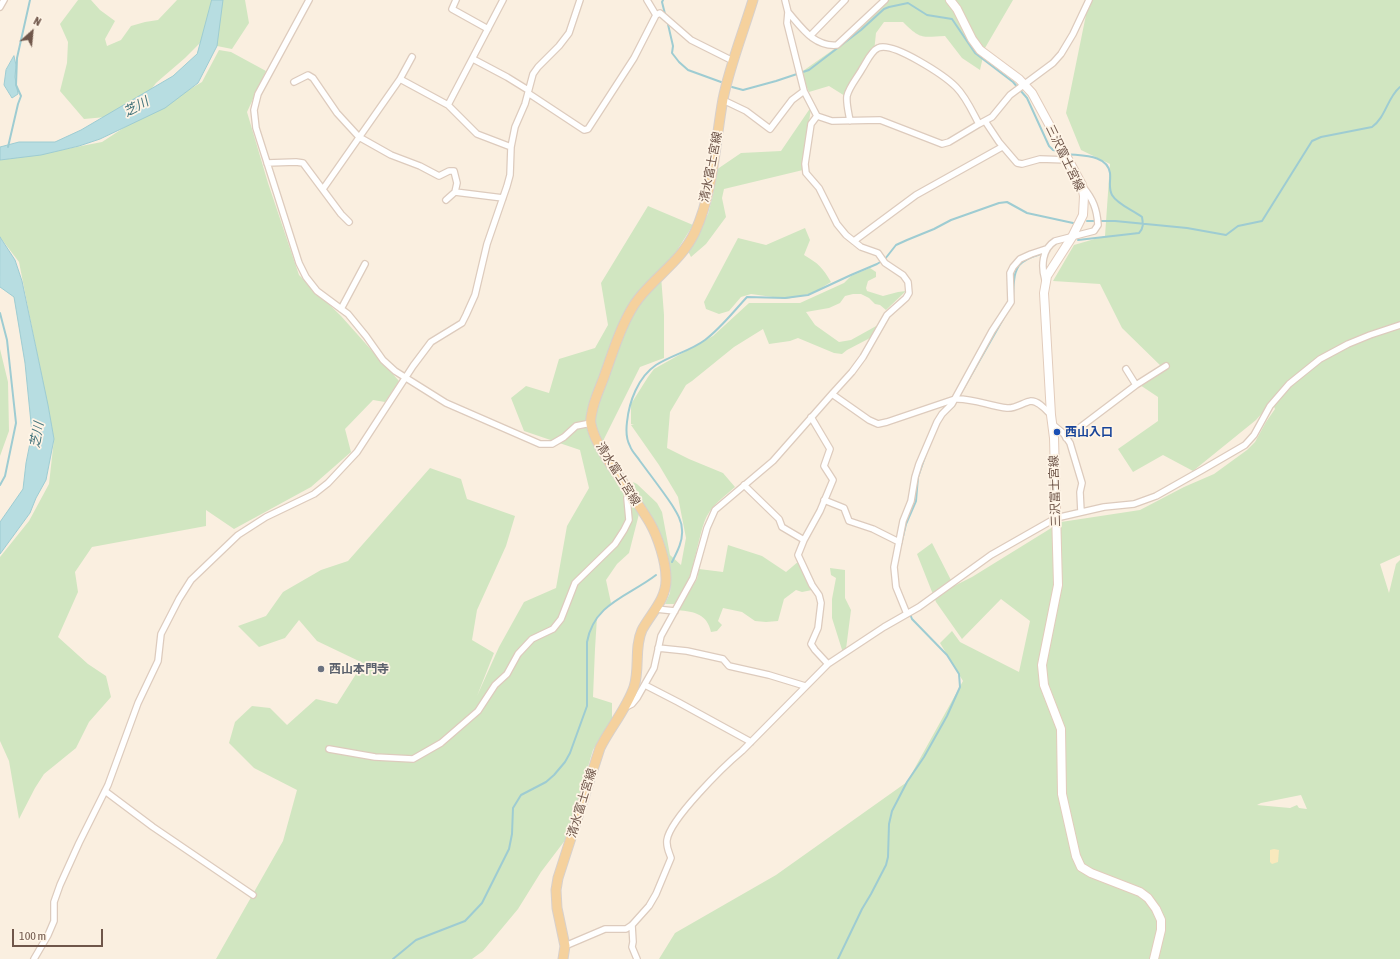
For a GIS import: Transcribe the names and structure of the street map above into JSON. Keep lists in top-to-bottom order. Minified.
{"streets":{"main road":["三沢富士宮線","清水富士宮線"]},"water":["芝川"],"places":["西山入口","西山本門寺"],"scale_bar":"100 m","north":"top right"}
